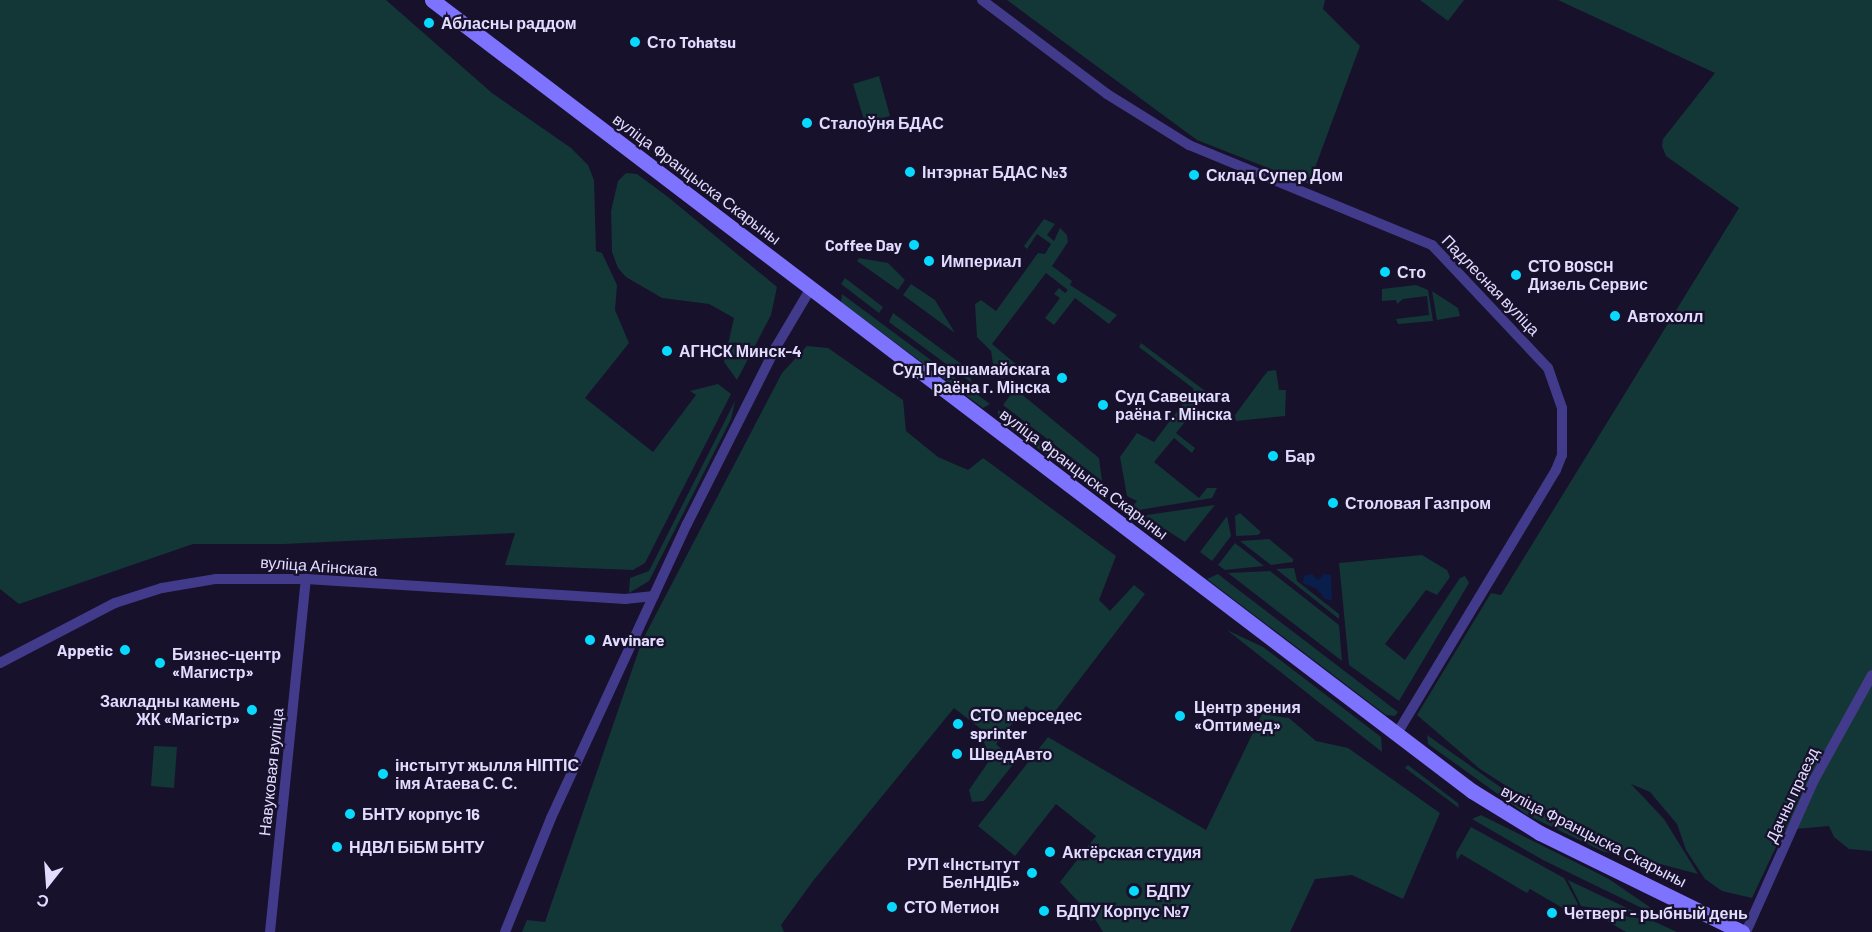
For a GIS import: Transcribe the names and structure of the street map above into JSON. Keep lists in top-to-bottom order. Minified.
{"streets":{"main road":["вуліца Францыска Скарыны"],"street":["Падлесная вуліца","вуліца Агінскага","Навуковая вуліца","Дачны праезд"]},"crossings":[["вуліца Францыска Скарыны","Падлесная вуліца"],["вуліца Францыска Скарыны","Дачны праезд"],["вуліца Агінскага","Навуковая вуліца"]],"places":["Абласны раддом","Сто Tohatsu","Сталоўня БДАС","Інтэрнат БДАС №3","Склад Супер Дом","Coffee Day","Империал","Сто","СТО BOSCH Дизель Сервис","Автохолл","АГНСК Минск-4","Суд Першамайскага раёна г. Мінска","Суд Савецкага раёна г. Мінска","Бар","Столовая Газпром","Avvinare","Appetic","Бизнес-центр «Магистр»","Закладны камень ЖК «Магістр»","Центр зрения «Оптимед»","СТО мерседес sprinter","ШведАвто","інстытут жылля НІПТІС імя Атаева С. С.","БНТУ корпус 16","НДВЛ БіБМ БНТУ","Актёрская студия","РУП «Інстытут БелНДІБ»","БДПУ","СТО Метион","БДПУ Корпус №7","Четверг - рыбный день"],"north":"bottom"}
